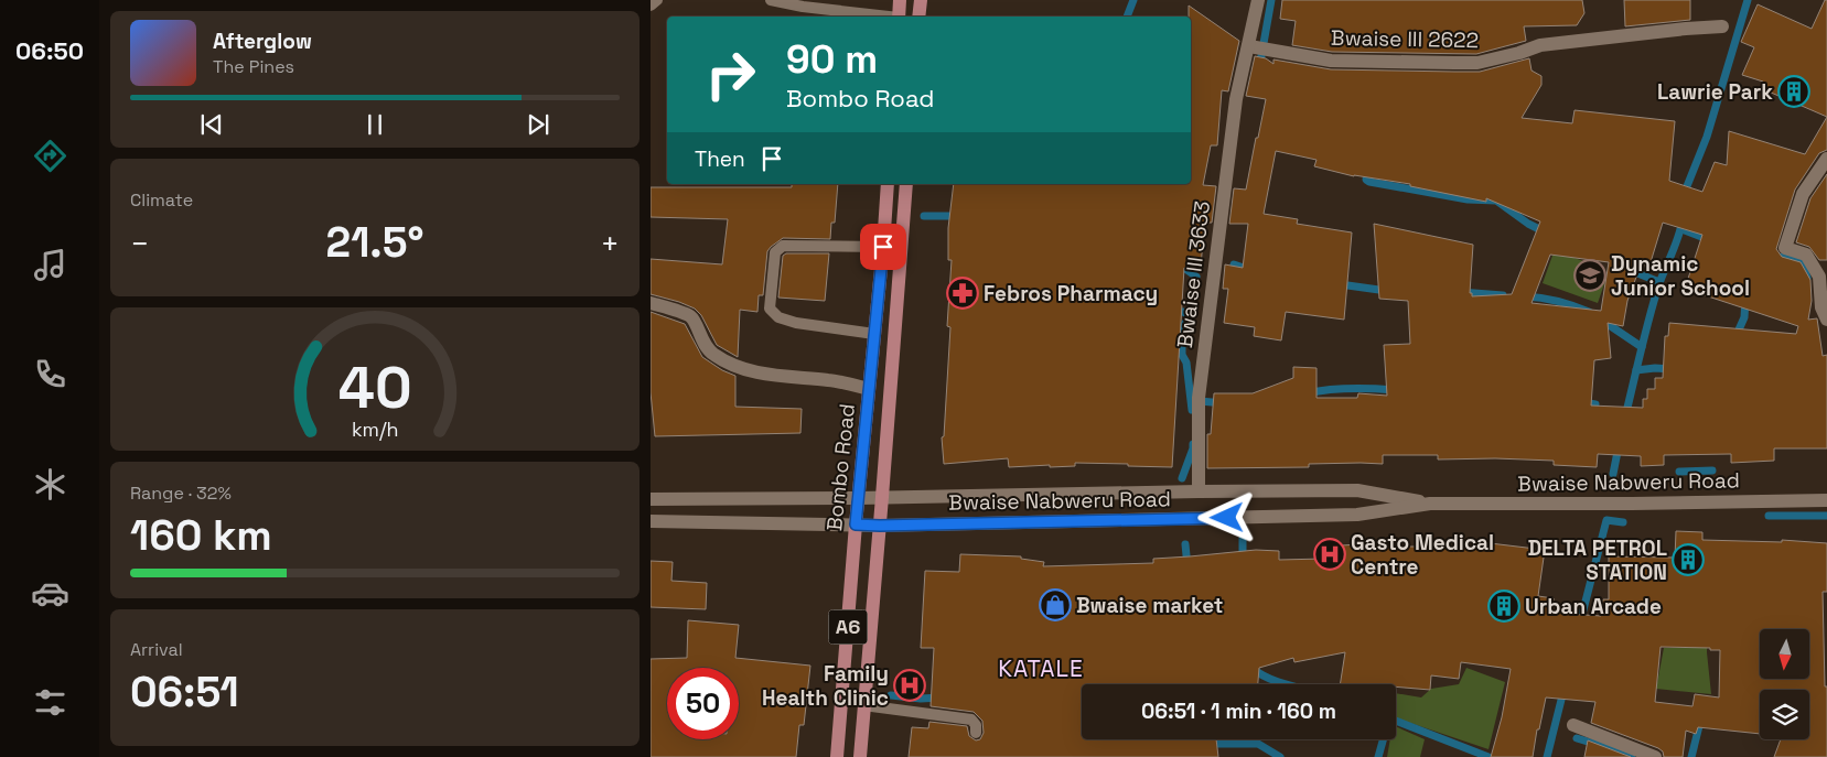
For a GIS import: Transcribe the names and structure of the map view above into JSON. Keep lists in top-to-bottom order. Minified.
{"streets":{"main road":["Bombo Road","A6"],"street":["Bwaise III 2622","Bwaise III 3633","Bwaise Nabweru Road"]},"crossings":[["Bwaise III 2622","Bwaise III 3633"],["Bwaise III 3633","Bwaise Nabweru Road"],["Bombo Road","Bwaise Nabweru Road"]],"districts":["KATALE"],"places":{"building":["Lawrie Park","DELTA PETROL STATION","Urban Arcade"],"school or university":["Dynamic Junior School"],"pharmacy":["Febros Pharmacy"],"hospital":["Gasto Medical Centre","Family Health Clinic"],"shop":["Bwaise market"]},"north":"bottom","page":{"tabs":"06:50","turn":["90 m","Bombo Road"],"song":["Afterglow","The Pines"],"then":"Then","tile":["Climate",["Range · 32%","160 km"],["Arrival","06:51"]],"heat":["−","21.5°","+"],"limit":"50","trip":"06:51 · 1 min · 160 m","gauge":["40","km/h"]}}
